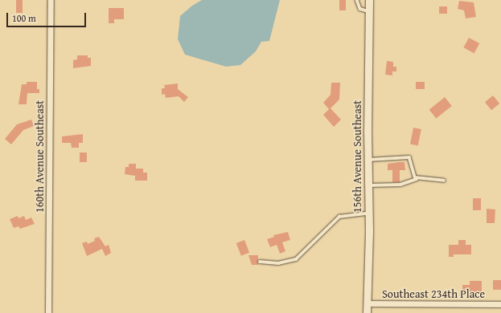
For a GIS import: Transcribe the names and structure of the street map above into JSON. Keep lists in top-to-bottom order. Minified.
{"streets":{"street":["160th Avenue Southeast","156th Avenue Southeast","Southeast 234th Place"]},"crossings":[["156th Avenue Southeast","Southeast 234th Place"]],"scale_bar":"100 m"}
